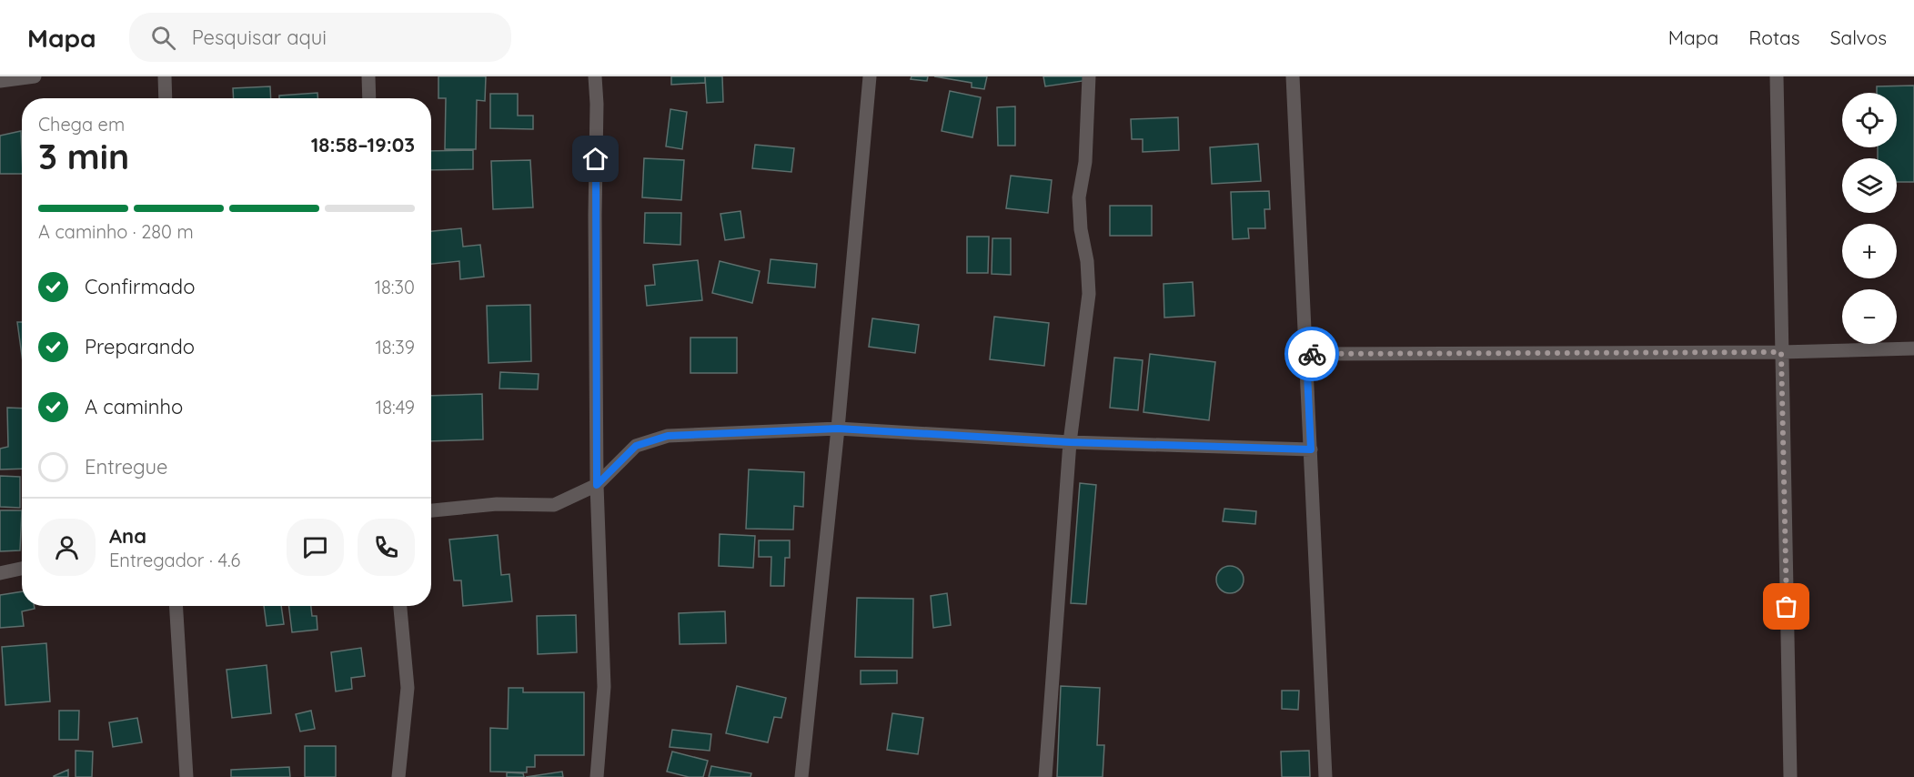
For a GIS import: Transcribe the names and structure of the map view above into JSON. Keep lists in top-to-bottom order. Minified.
{"page":{"header":"Mapa","search":"Pesquisar aqui","nav":["Mapa","Rotas","Salvos"],"map_buttons":["+","−"],"heading":["3 min","Chega em","18:58–19:03"],"panel":["Ana","Entregador · 4.6"],"bar":"A caminho · 280 m","list":[["Confirmado","18:30"],["Preparando","18:39"],["A caminho","18:49"],"Entregue"]}}
